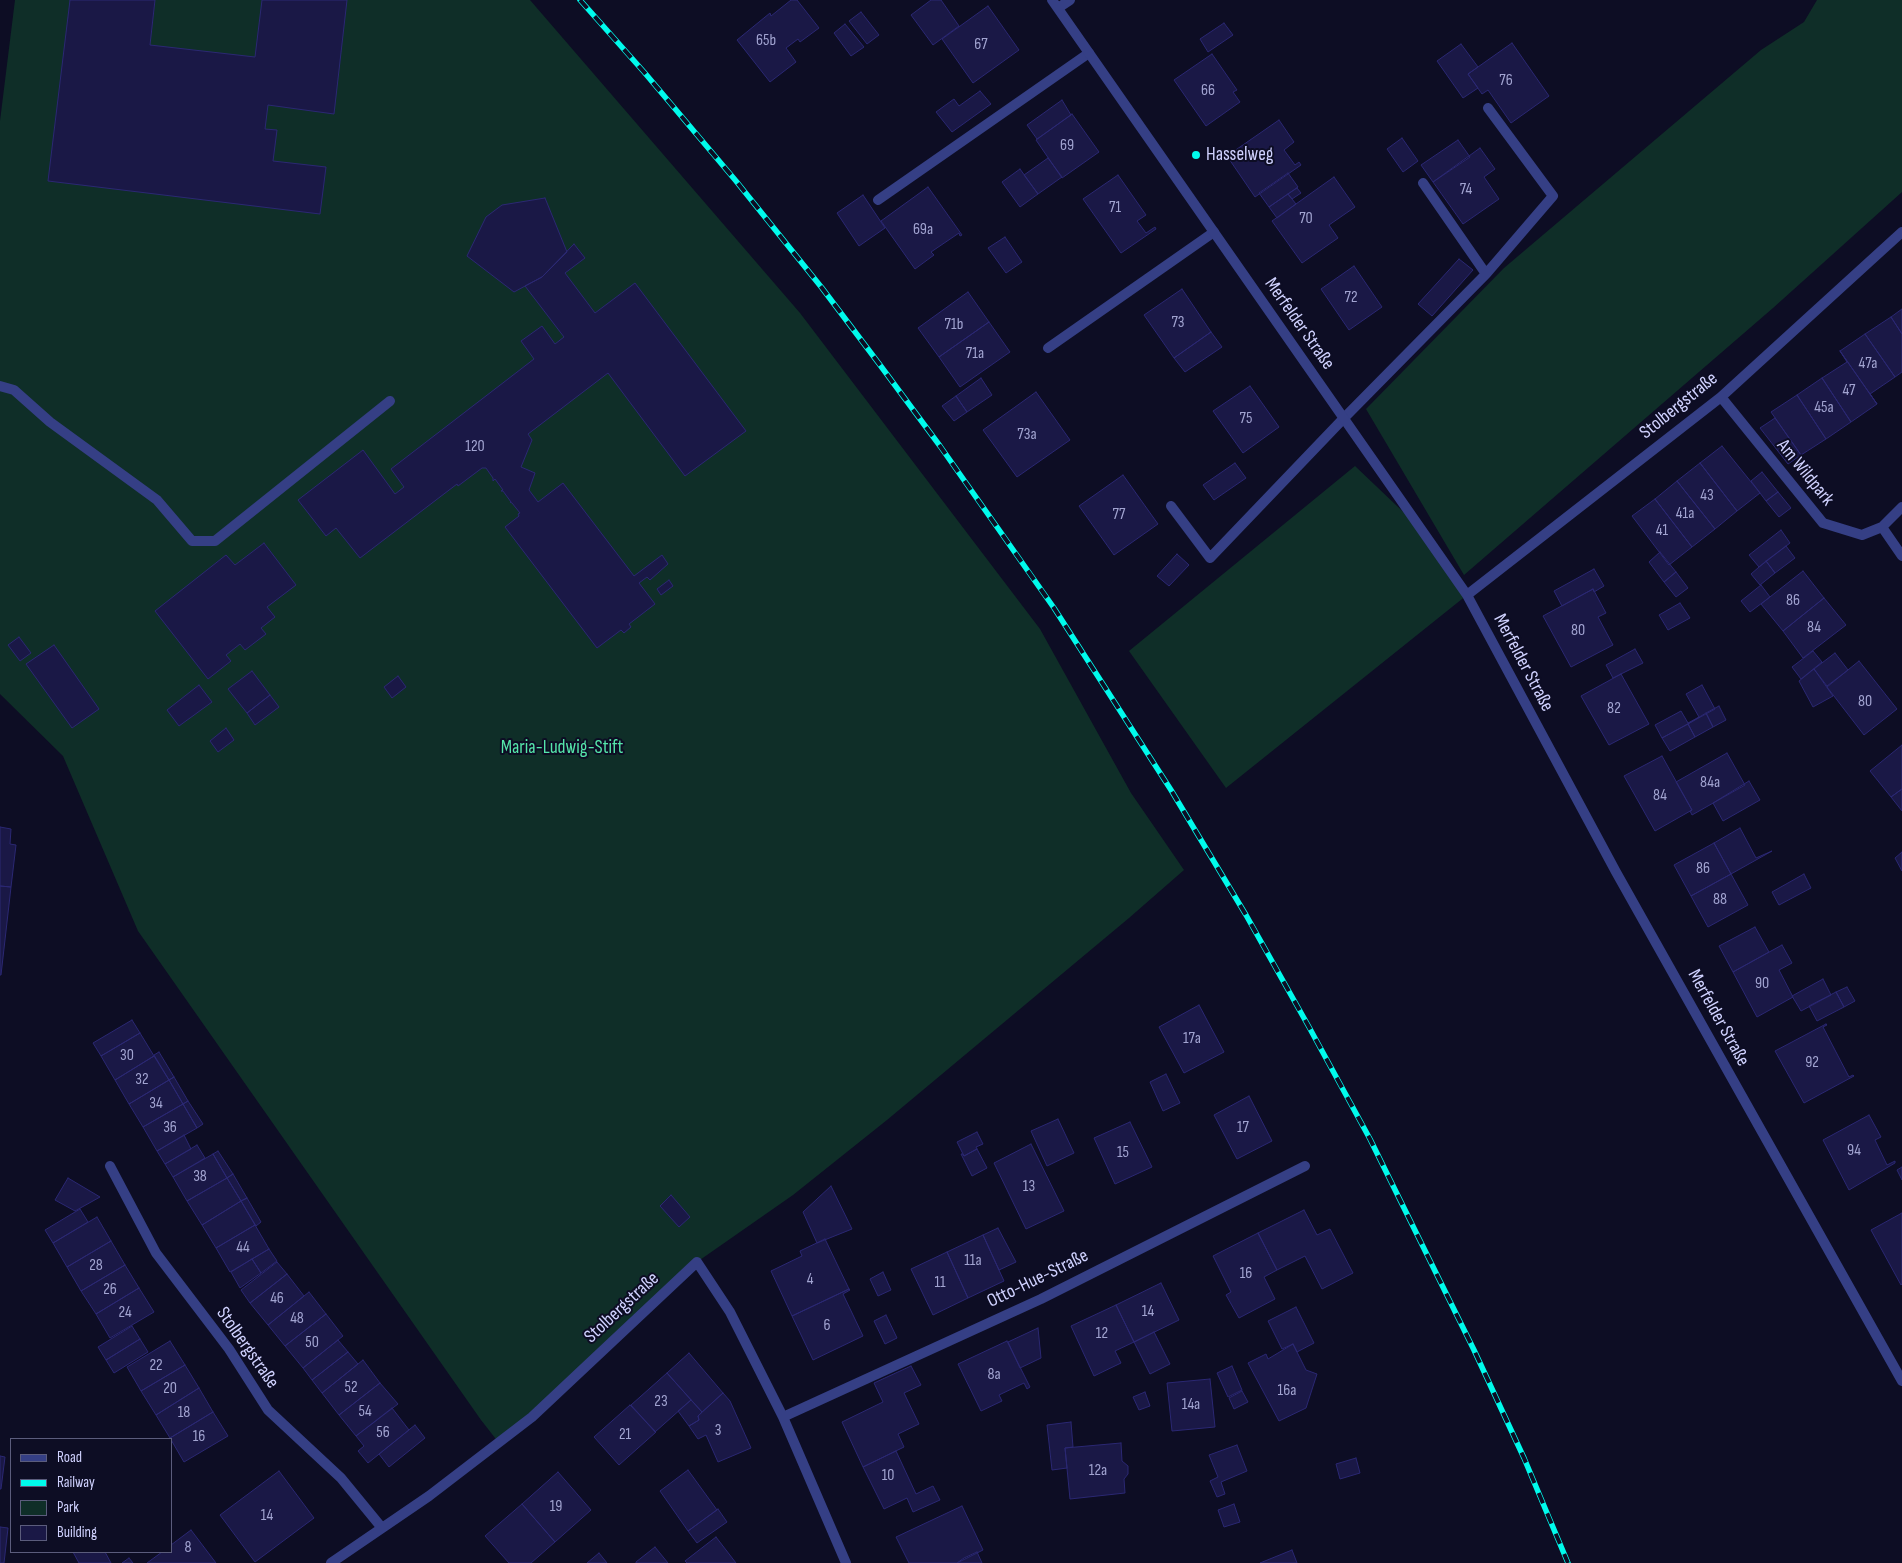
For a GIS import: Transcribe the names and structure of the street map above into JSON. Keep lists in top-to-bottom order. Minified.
{"streets":{"street":["Merfelder Straße","Stolbergstraße","Am Wildpark","Otto-Hue-Straße"]},"crossings":[["Merfelder Straße","Stolbergstraße"],["Stolbergstraße","Am Wildpark"],["Stolbergstraße","Otto-Hue-Straße"]],"parks":["Maria-Ludwig-Stift"],"places":["Hasselweg"],"house_numbers":["65b","67","76","66","69","74","71","70","69a","72","73","71b","71a","47a","47","45a","75","73a","120","43","41a","77","41","86","84","80","80","82","84a","84","86","88","90","17a","30","92","32","34","36","17","94","15","38","13","44","11a","28","16","4","11","26","46","14","24","48","6","12","50","22","8a","52","20","16a","23","14a","54","18","3","56","21","16","12a","10","19","14","8"],"legend":["Road","Railway","Park","Building"]}
